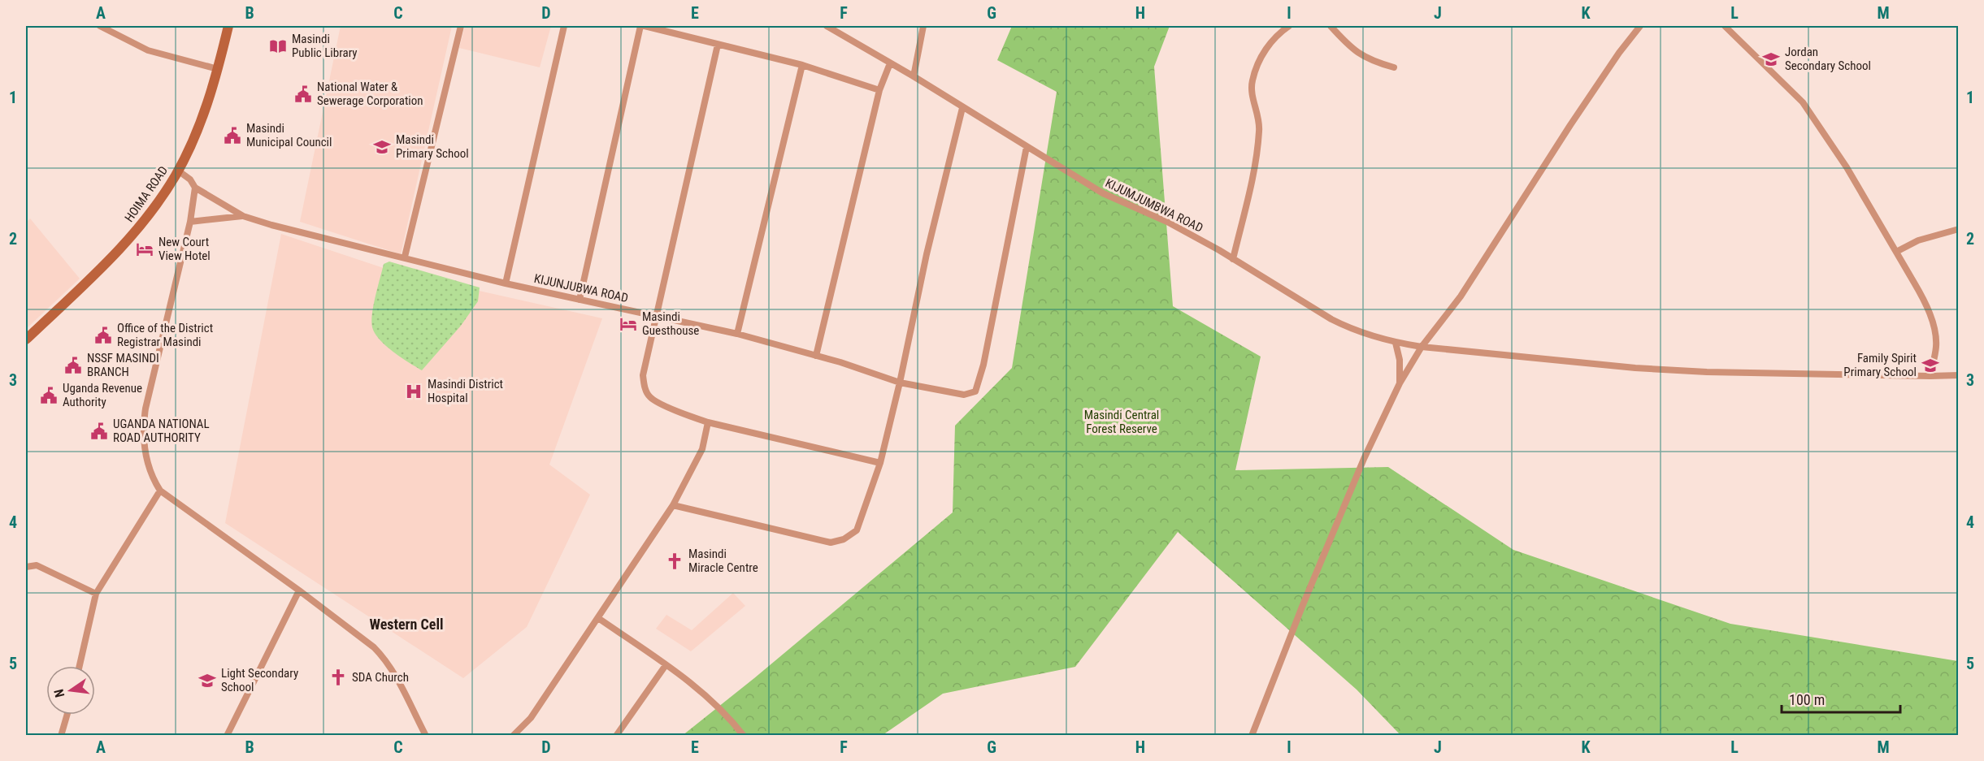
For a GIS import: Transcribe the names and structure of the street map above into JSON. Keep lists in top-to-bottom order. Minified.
{"streets":{"main road":["HOIMA ROAD"],"street":["KIJUMJUMBWA ROAD","KIJUNJUBWA ROAD"]},"crossings":[["HOIMA ROAD","KIJUNJUBWA ROAD"],["KIJUMJUMBWA ROAD","KIJUNJUBWA ROAD"]],"districts":["Western Cell"],"parks":["Masindi Central Forest Reserve"],"places":{"library":["Masindi Public Library"],"school or university":["Jordan Secondary School","Masindi Primary School","Family Spirit Primary School","Light Secondary School"],"public building":["National Water & Sewerage Corporation","Masindi Municipal Council","Office of the District Registrar Masindi","NSSF MASINDI BRANCH","Uganda Revenue Authority","UGANDA NATIONAL ROAD AUTHORITY"],"hotel":["New Court View Hotel","Masindi Guesthouse"],"hospital":["Masindi District Hospital"],"church":["Masindi Miracle Centre","SDA Church"]},"scale_bar":"100 m","north":"left","grid":{"columns":["A","B","C","D","E","F","G","H","I","J","K","L","M"],"rows":["1","2","3","4","5"]}}
